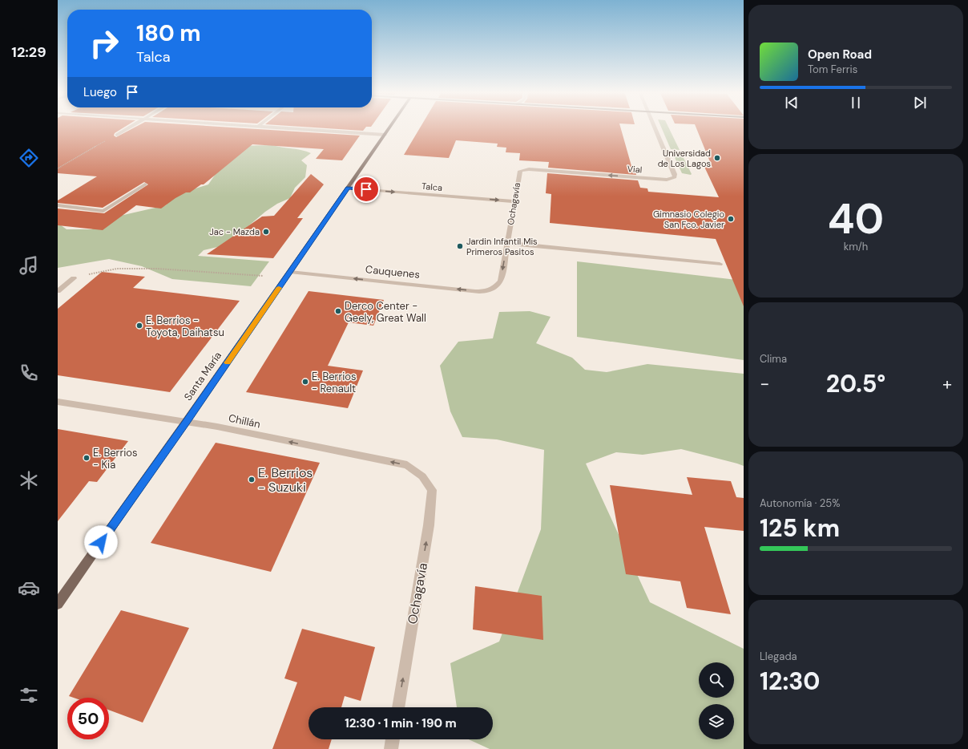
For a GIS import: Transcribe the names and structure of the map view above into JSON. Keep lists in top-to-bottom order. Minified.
{"streets":{"main road":["Santa María"],"street":["Vial","Talca","Ochagavía","Cauquenes","Chillán"]},"crossings":[["Vial","Ochagavía"],["Talca","Ochagavía"],["Talca","Santa María"],["Ochagavía","Cauquenes"],["Ochagavía","Chillán"],["Cauquenes","Santa María"],["Santa María","Chillán"]],"one_way":["Talca","Cauquenes","Chillán"],"places":["Universidad de Los Lagos","Gimnasio Colegio San Fco. Javier","Jac - Mazda","Jardin Infantil Mis Primeros Pasitos","Derco Center - Geely, Great Wall","E. Berrios - Toyota, Daihatsu","E. Berrios - Renault","E. Berrios - Kia","E. Berrios - Suzuki"],"page":{"tabs":"12:29","turn":["180 m","Talca"],"song":["Open Road","Tom Ferris"],"then":"Luego","tile":[["40","km/h"],"Clima",["Autonomía · 25%","125 km"],["Llegada","12:30"]],"heat":["−","20.5°","+"],"limit":"50","trip":"12:30 · 1 min · 190 m"}}
